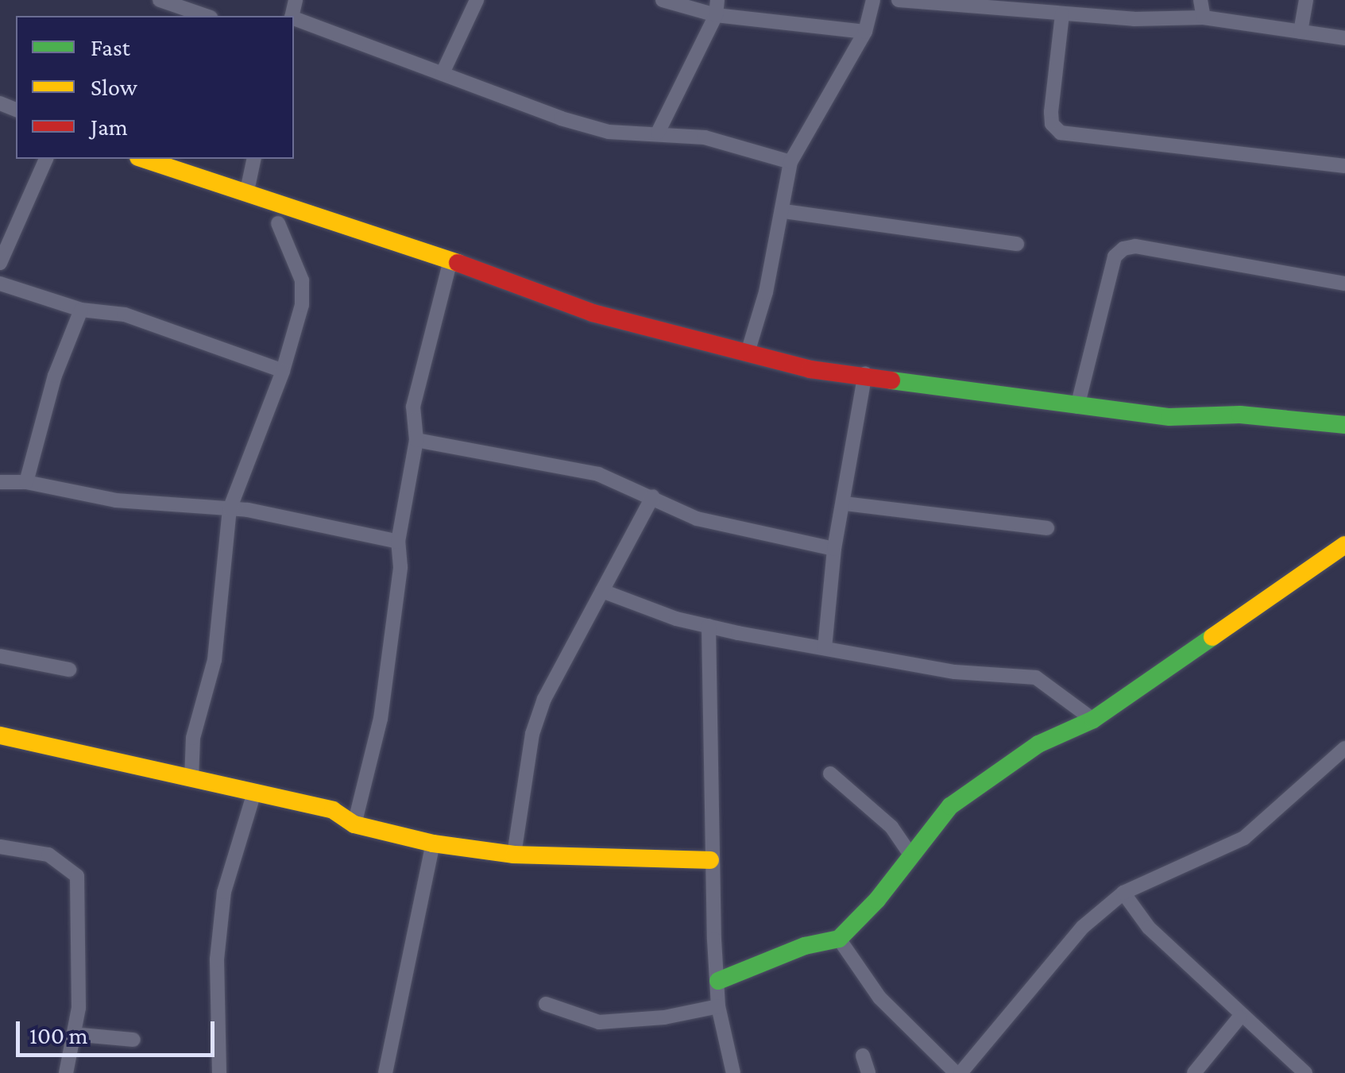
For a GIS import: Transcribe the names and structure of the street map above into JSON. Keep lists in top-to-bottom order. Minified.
{"legend":["Fast","Slow","Jam"],"scale_bar":"100 m"}
